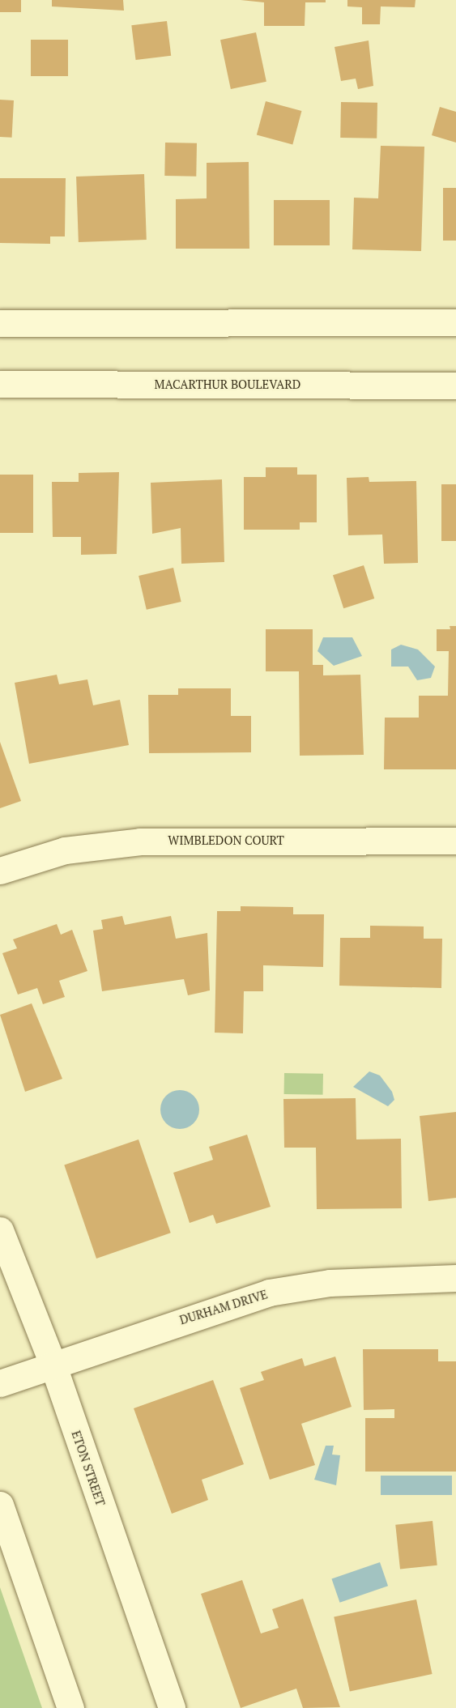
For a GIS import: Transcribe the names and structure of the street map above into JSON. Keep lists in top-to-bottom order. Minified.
{"streets":{"street":["MACARTHUR BOULEVARD","WIMBLEDON COURT","DURHAM DRIVE","ETON STREET"]},"crossings":[["DURHAM DRIVE","ETON STREET"]]}
